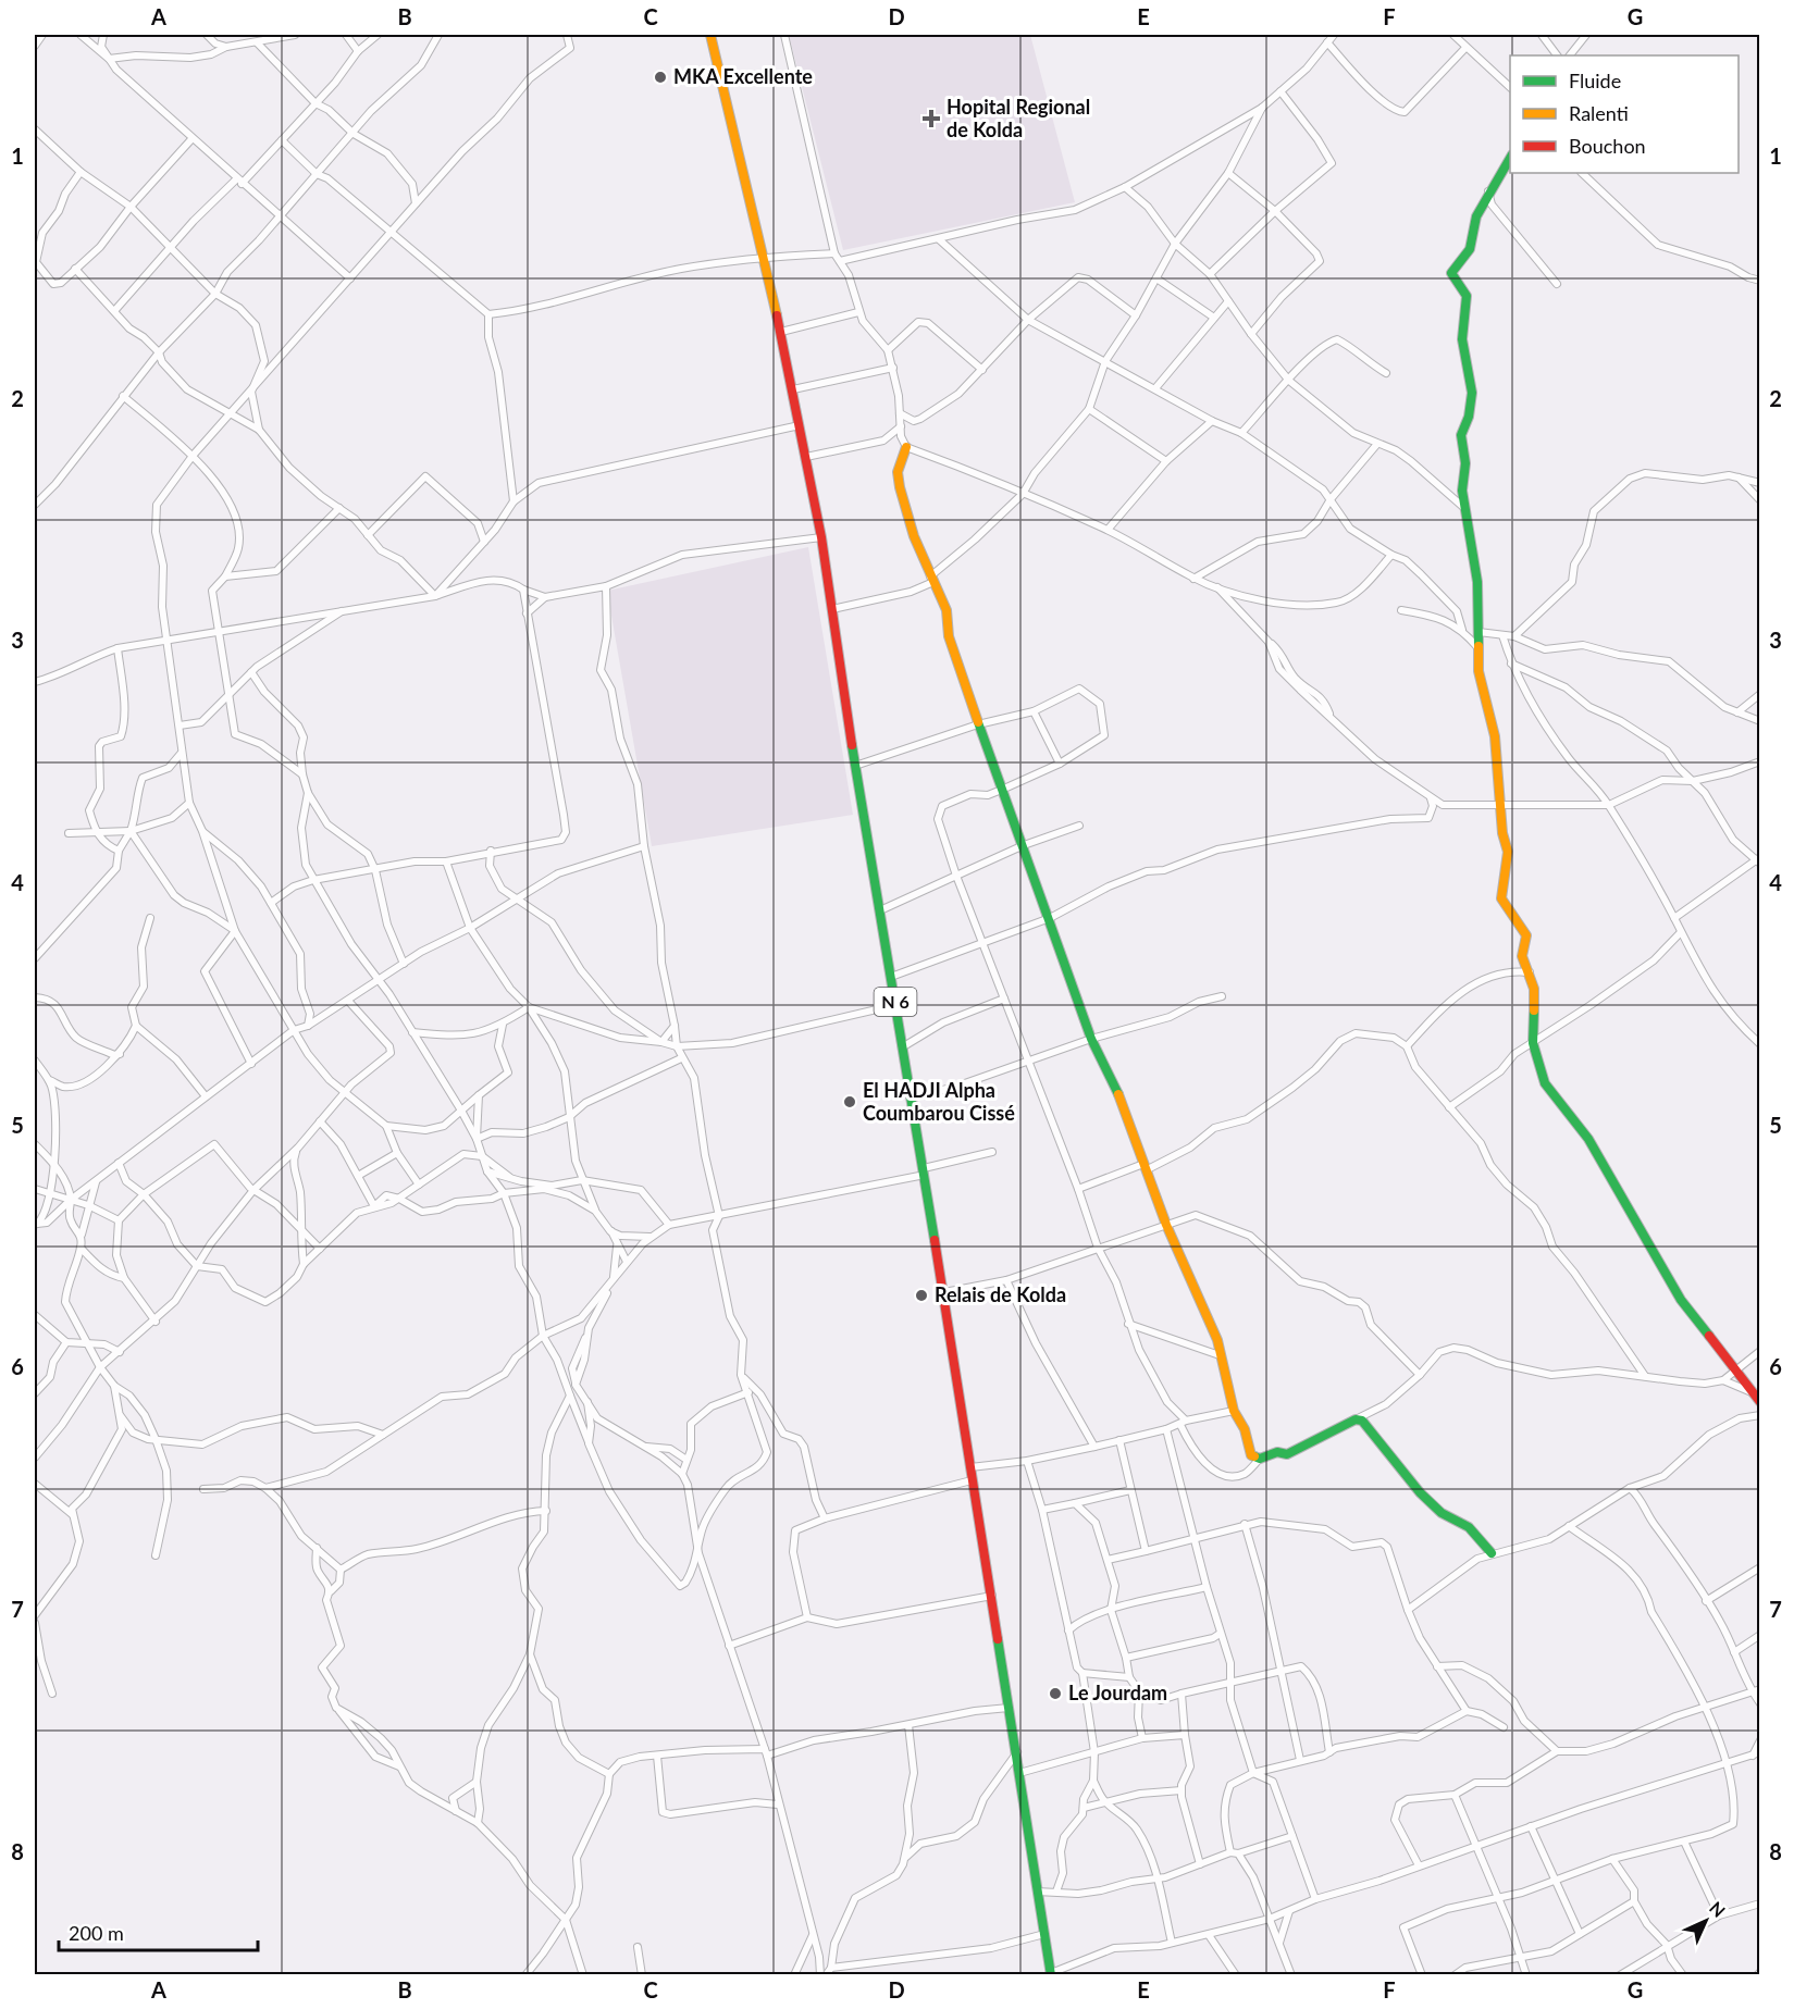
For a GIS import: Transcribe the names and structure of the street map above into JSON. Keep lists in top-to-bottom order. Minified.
{"streets":{"street":["N 6"]},"places":{"other":["MKA Excellente","El HADJI Alpha Coumbarou Cissé","Relais de Kolda","Le Jourdam"],"health":["Hopital Regional de Kolda"]},"legend":["Fluide","Ralenti","Bouchon"],"scale_bar":"200 m","north":"top right","grid":{"columns":["A","B","C","D","E","F","G"],"rows":["1","2","3","4","5","6","7","8"]}}
